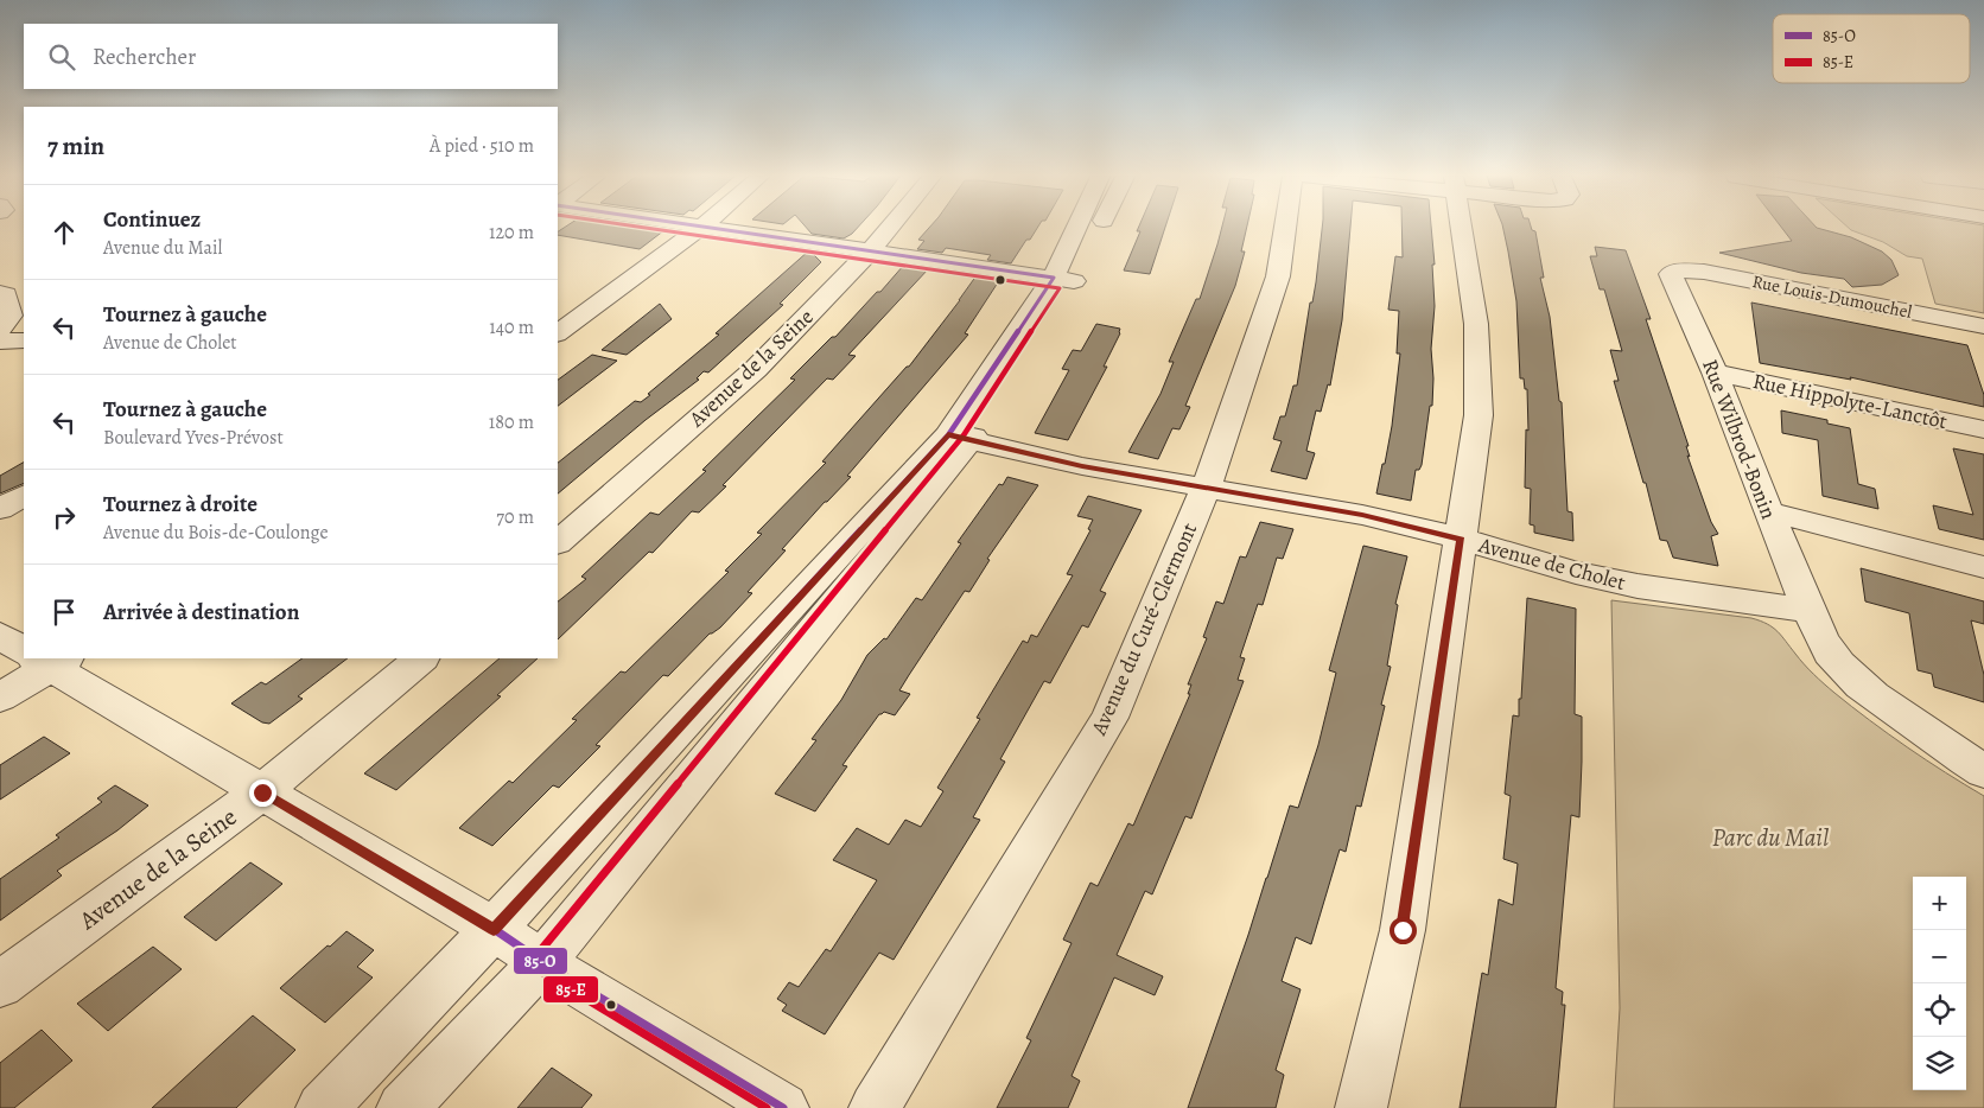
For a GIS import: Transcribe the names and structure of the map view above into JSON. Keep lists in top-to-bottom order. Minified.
{"streets":{"street":["Rue Louis-Dumouchel","Avenue de la Seine","Rue Hippolyte-Lanctôt","Rue Wilbrod-Bonin","Avenue de Cholet","Avenue du Curé-Clermont"]},"crossings":[["Rue Louis-Dumouchel","Rue Wilbrod-Bonin"],["Rue Hippolyte-Lanctôt","Rue Wilbrod-Bonin"],["Rue Wilbrod-Bonin","Avenue de Cholet"],["Avenue de Cholet","Avenue du Curé-Clermont"]],"parks":["Parc du Mail"],"lines":["transit line 85-O","transit line 85-E"],"legend":["85-O","85-E"],"page":{"search":"Rechercher","heading":["7 min","À pied · 510 m"],"list":[["Continuez","Avenue du Mail","120 m"],["Tournez à gauche","Avenue de Cholet","140 m"],["Tournez à gauche","Boulevard Yves-Prévost","180 m"],["Tournez à droite","Avenue du Bois-de-Coulonge","70 m"],"Arrivée à destination"],"map_buttons":["+","−"]}}
